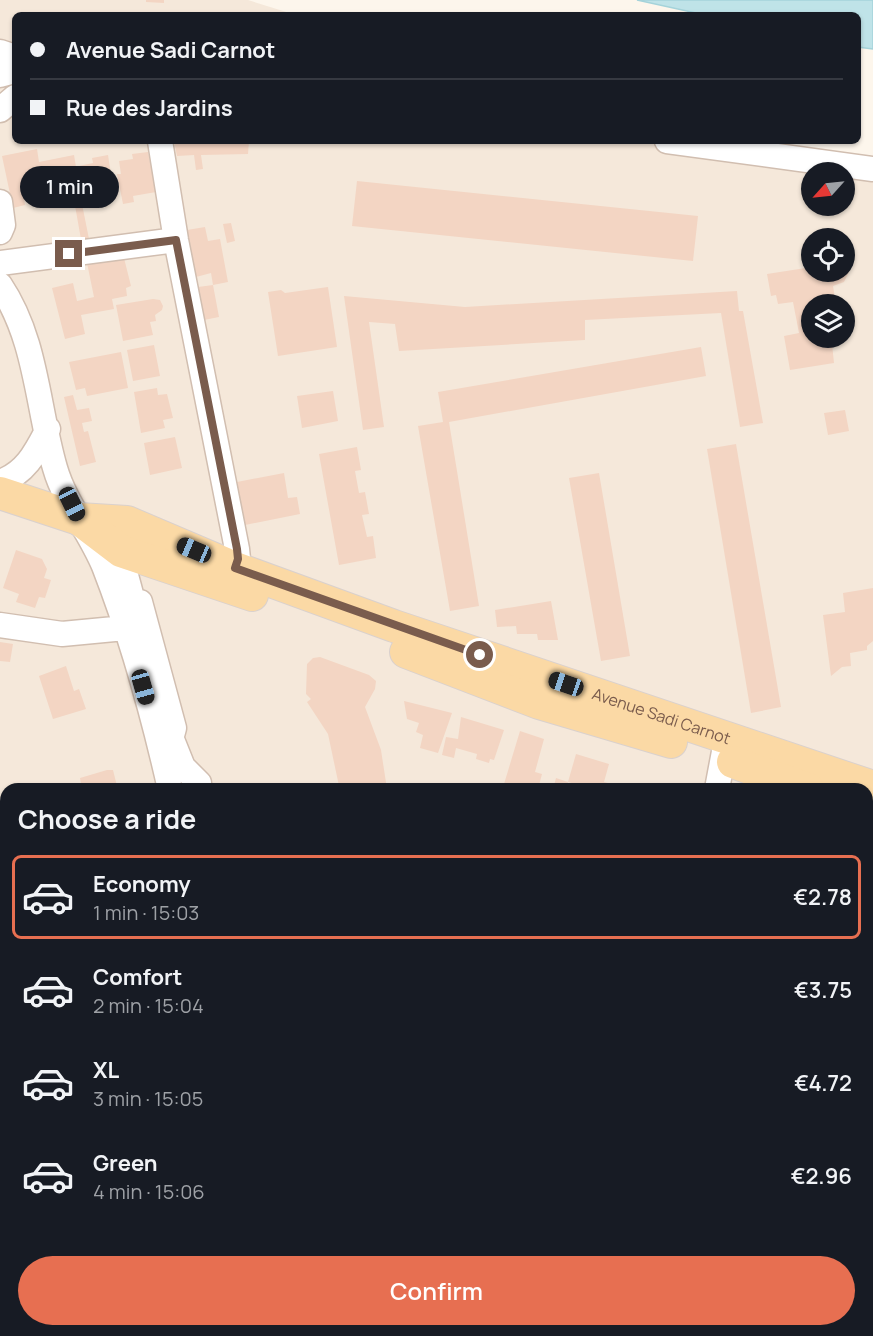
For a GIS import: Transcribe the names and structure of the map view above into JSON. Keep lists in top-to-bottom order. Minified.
{"streets":{"main road":["Avenue Sadi Carnot"]},"north":"bottom left","page":{"banner":["Avenue Sadi Carnot","Rue des Jardins"],"bubble":"1 min","heading":"Choose a ride","list":[{"name":"Economy","note":"1 min · 15:03","value":"€2.78"},{"name":"Comfort","note":"2 min · 15:04","value":"€3.75"},{"name":"XL","note":"3 min · 15:05","value":"€4.72"},{"name":"Green","note":"4 min · 15:06","value":"€2.96"}],"buttons":"Confirm"}}
